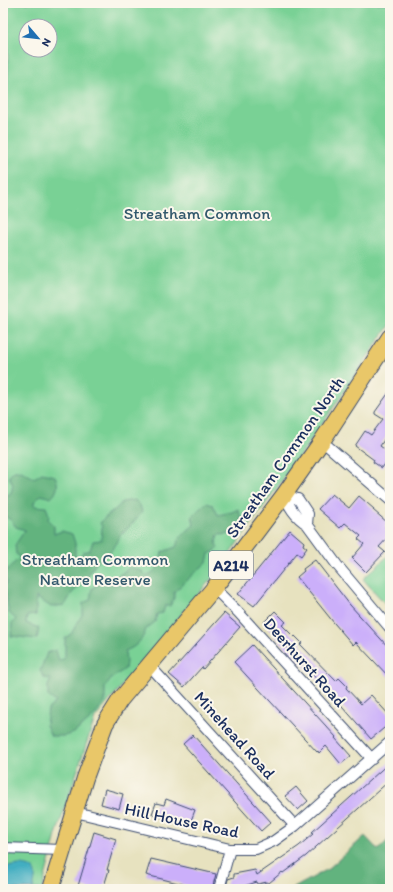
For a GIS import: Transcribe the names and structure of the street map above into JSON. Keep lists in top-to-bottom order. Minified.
{"streets":{"main road":["Streatham Common North","A214"],"street":["Deerhurst Road","Minehead Road","Hill House Road"]},"crossings":[["Streatham Common North","Deerhurst Road"],["Streatham Common North","Minehead Road"],["Streatham Common North","Hill House Road"],["Deerhurst Road","Hill House Road"],["Minehead Road","Hill House Road"]],"parks":["Streatham Common","Streatham Common Nature Reserve"],"north":"bottom right"}
